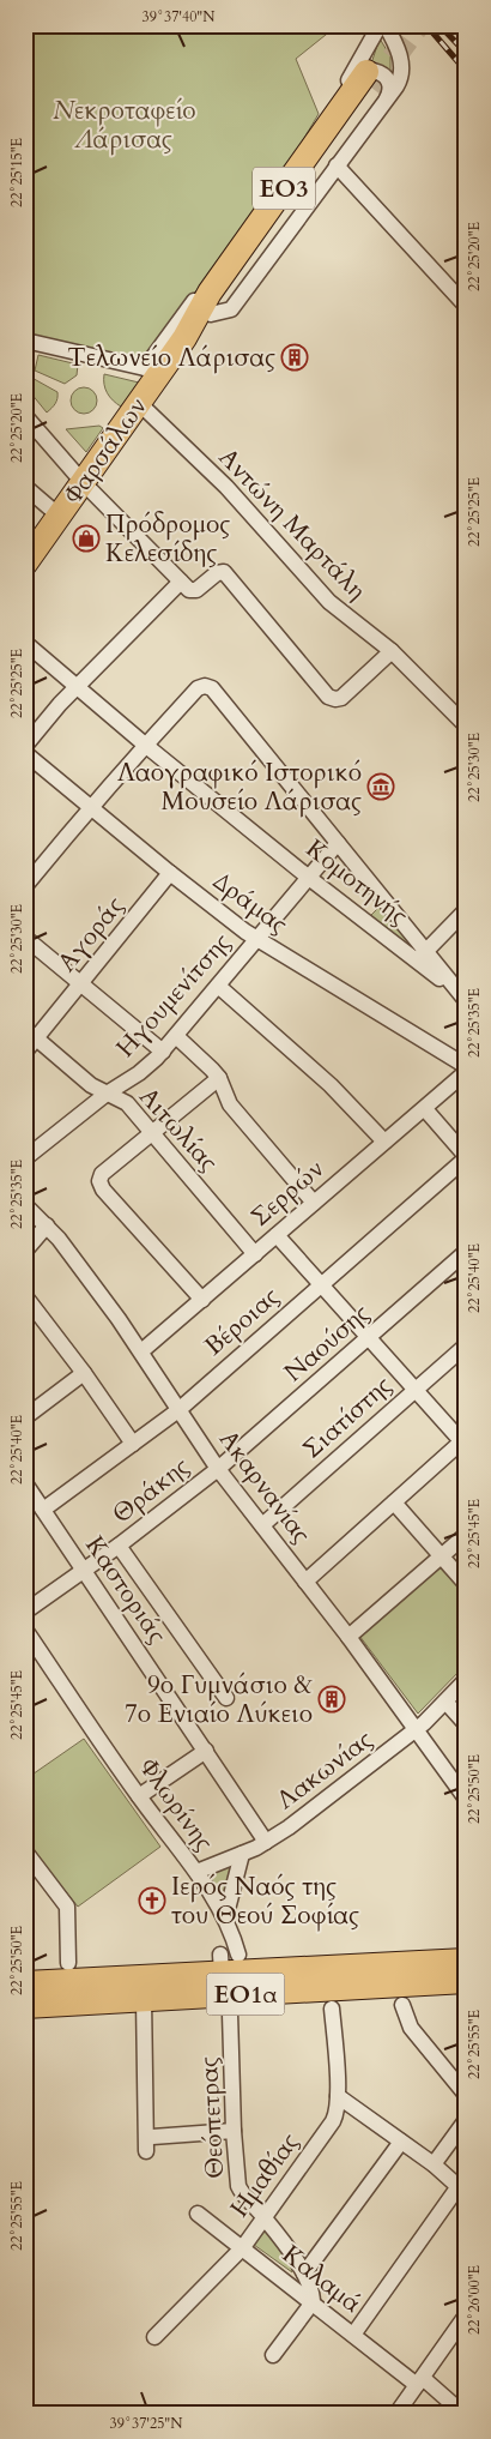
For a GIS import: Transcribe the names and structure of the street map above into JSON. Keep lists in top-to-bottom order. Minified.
{"streets":{"main road":["ΕΟ3","Φαρσάλων","ΕΟ1α"],"street":["Αντώνη Μαρτάλη","Κομοτηνής","Δράμας","Αγοράς","Ηγουμενίτσης","Αιτωλίας","Σερρών","Βέροιας","Ναούσης","Σιατίστης","Ακαρνανίας","Θράκης","Καστοριάς","Λακωνίας","Φλωρίνης","Θεόπετρας","Ημαθίας","Καλαμά"]},"crossings":[["ΕΟ3","Φαρσάλων"],["Φαρσάλων","Αντώνη Μαρτάλη"],["Κομοτηνής","Ηγουμενίτσης"],["Δράμας","Αγοράς"],["Δράμας","Ηγουμενίτσης"],["Αγοράς","Αιτωλίας"],["Ηγουμενίτσης","Αιτωλίας"],["Αιτωλίας","Σερρών"],["Σερρών","Ακαρνανίας"],["Βέροιας","Ακαρνανίας"],["Βέροιας","Καστοριάς"],["Ναούσης","Ακαρνανίας"],["Ναούσης","Θράκης"],["Σιατίστης","Ακαρνανίας"],["Ακαρνανίας","Θράκης"],["Ακαρνανίας","Λακωνίας"],["Θράκης","Καστοριάς"],["Καστοριάς","Λακωνίας"],["Λακωνίας","Φλωρίνης"],["Θεόπετρας","Ημαθίας"],["Θεόπετρας","Καλαμά"],["Ημαθίας","Καλαμά"]],"parks":["Νεκροταφείο Λάρισας"],"places":{"building":["Τελωνείο Λάρισας","9ο Γυμνάσιο & 7ο Ενιαίο Λύκειο"],"shop":["Πρόδρομος Κελεσίδης"],"museum":["Λαογραφικό Ιστορικό Μουσείο Λάρισας"],"church":["Ιερός Ναός της του Θεού Σοφίας"]},"coordinates":["39°37'40\"N","22°25'15\"E","22°25'20\"E","22°25'25\"E","22°25'30\"E","22°25'35\"E","22°25'40\"E","22°25'45\"E","22°25'50\"E","22°25'55\"E","22°26'00\"E","39°37'25\"N"]}
